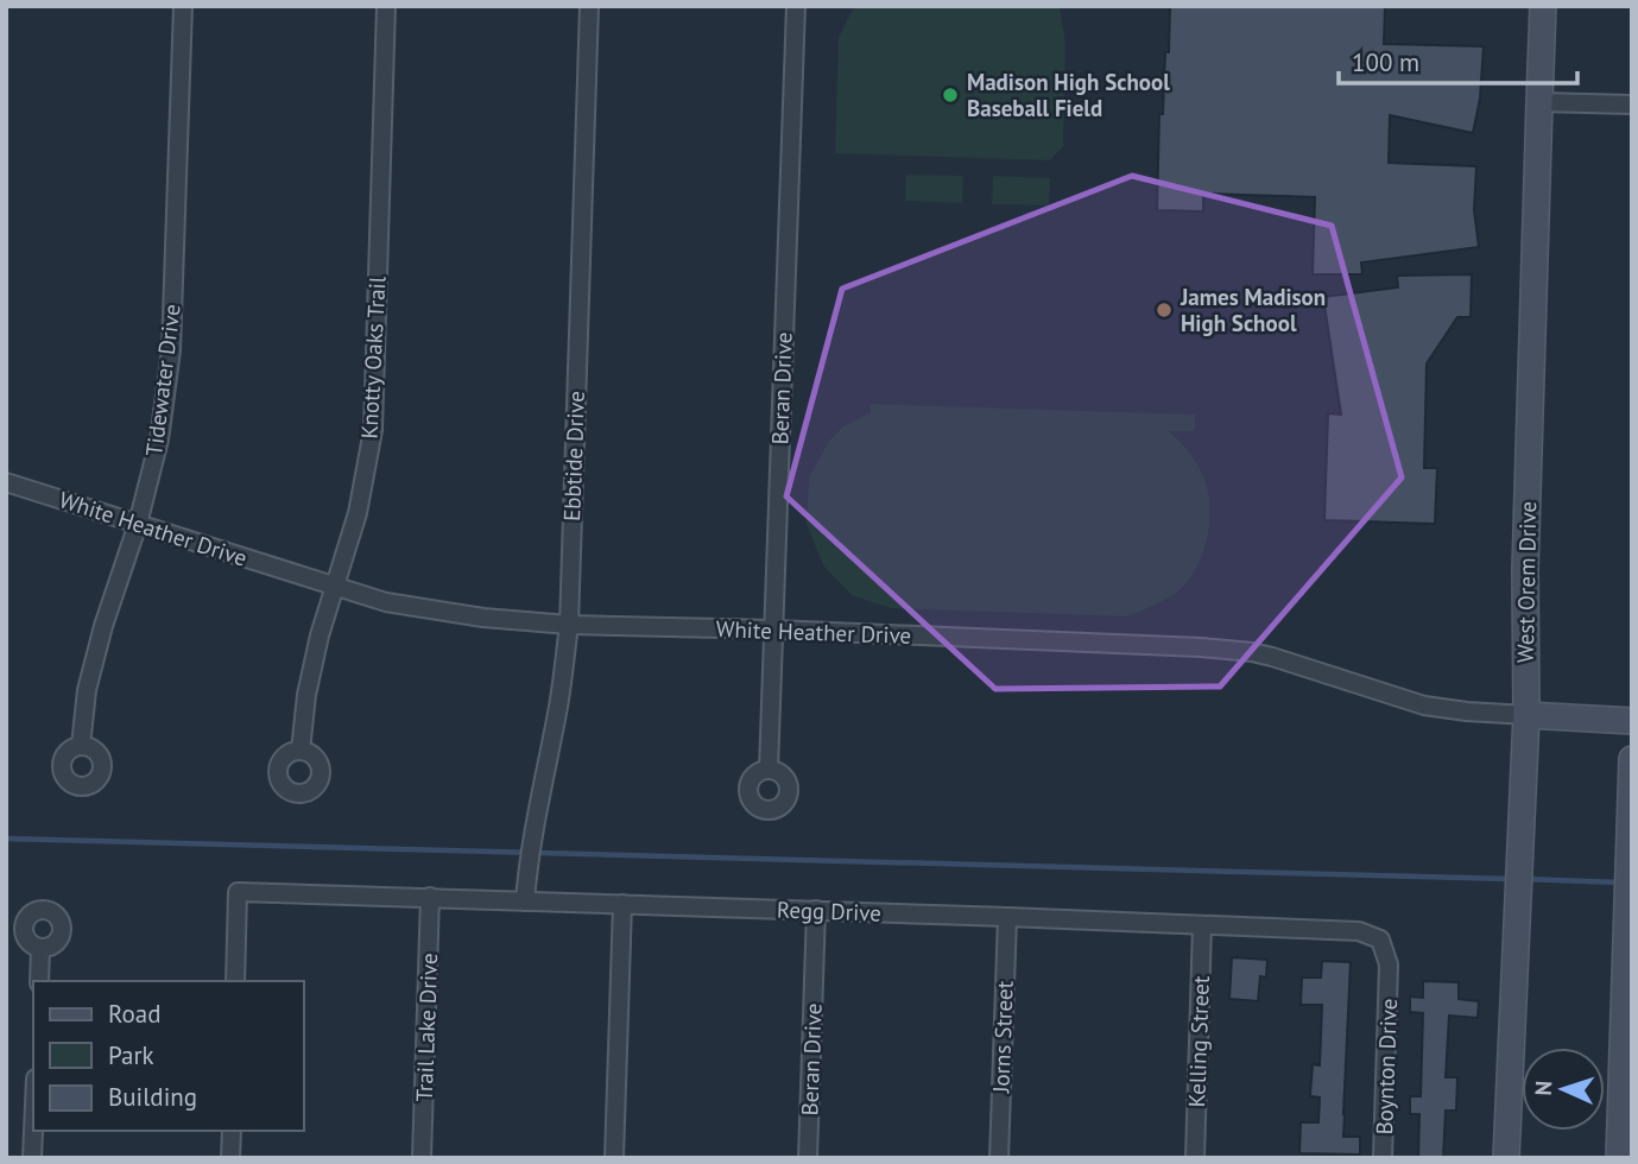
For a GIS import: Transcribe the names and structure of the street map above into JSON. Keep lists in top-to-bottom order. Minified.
{"streets":{"main road":["White Heather Drive","West Orem Drive"],"street":["Knotty Oaks Trail","Tidewater Drive","Beran Drive","Ebbtide Drive","Regg Drive","Trail Lake Drive","Jorns Street","Kelling Street","Boynton Drive"]},"crossings":[["Knotty Oaks Trail","White Heather Drive"],["Tidewater Drive","White Heather Drive"],["Beran Drive","White Heather Drive"],["Beran Drive","Regg Drive"],["Ebbtide Drive","White Heather Drive"],["Ebbtide Drive","Regg Drive"],["White Heather Drive","West Orem Drive"],["Regg Drive","Trail Lake Drive"],["Regg Drive","Jorns Street"],["Regg Drive","Kelling Street"],["Regg Drive","Boynton Drive"]],"places":["Madison High School Baseball Field","James Madison High School"],"legend":["Road","Park","Building"],"scale_bar":"100 m","north":"left"}
